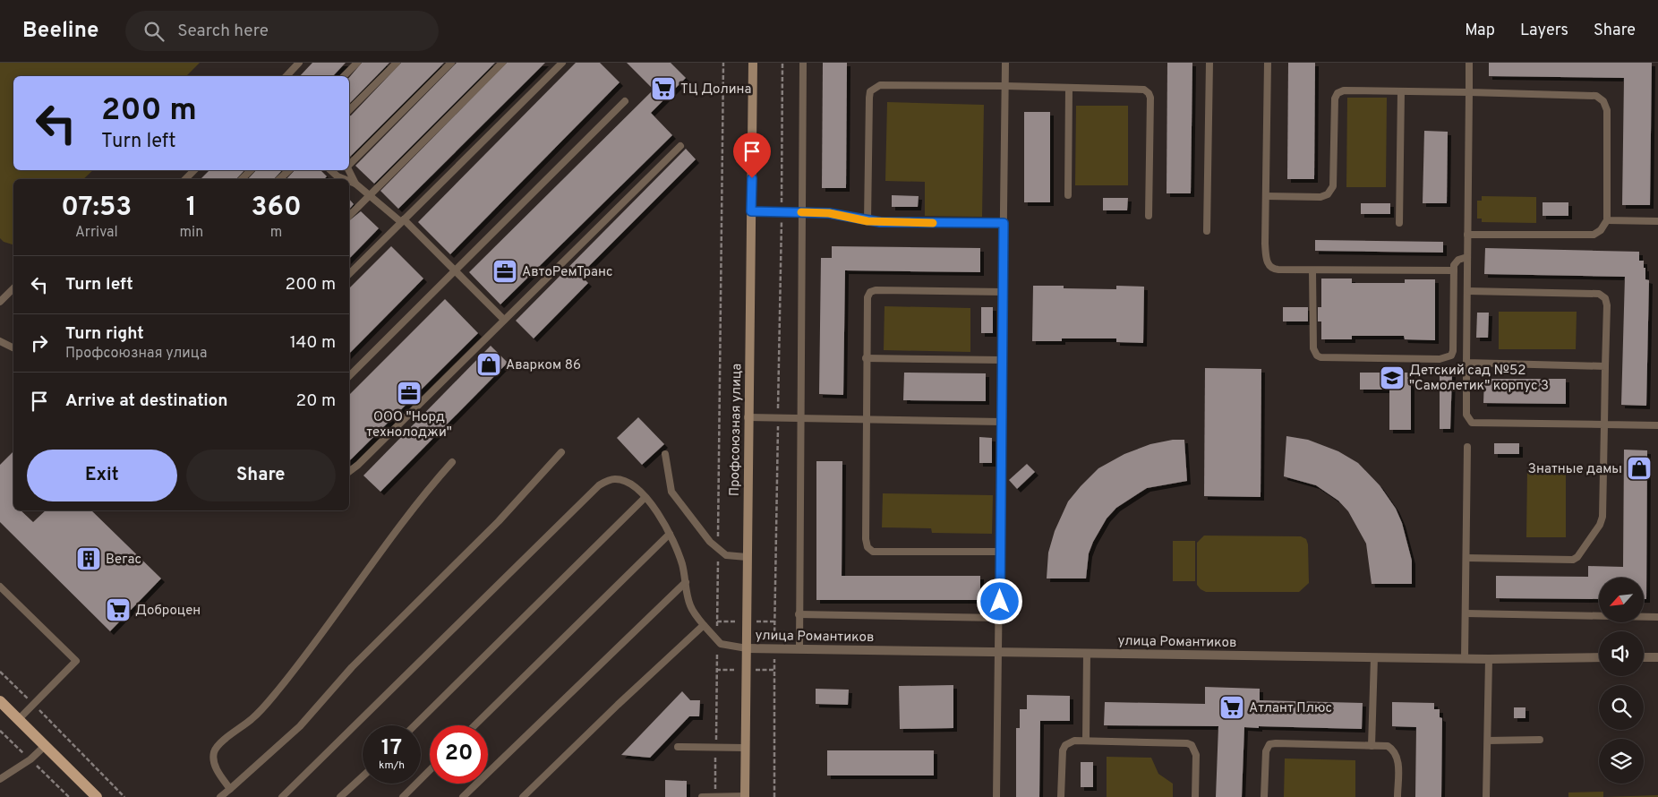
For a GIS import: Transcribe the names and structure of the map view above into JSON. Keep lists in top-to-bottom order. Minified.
{"streets":{"main road":["Профсоюзная улица"],"street":["улица Романтиков"]},"crossings":[["Профсоюзная улица","улица Романтиков"]],"places":{"supermarket":["ТЦ Долина","Доброцен","Атлант Плюс"],"office":["АвтоРемТранс","ООО \"Норд технолоджи\""],"shop":["Аварком 86","Знатные дамы"],"school or university":["Детский сад №52 \"Самолетик\" корпус 3"],"building":["Вегас"]},"north":"bottom left","page":{"header":"Beeline","search":"Search here","nav":["Map","Layers","Share"],"turn":["200 m","Turn left"],"eta":["07:53","Arrival","1","min","360","m"],"list":[{"name":"Turn left","value":"200 m"},{"name":"Turn right","note":"Профсоюзная улица","value":"140 m"},{"name":"Arrive at destination","value":"20 m"}],"buttons":["Exit","Share"],"speed":"17 km/h","limit":"20"}}
